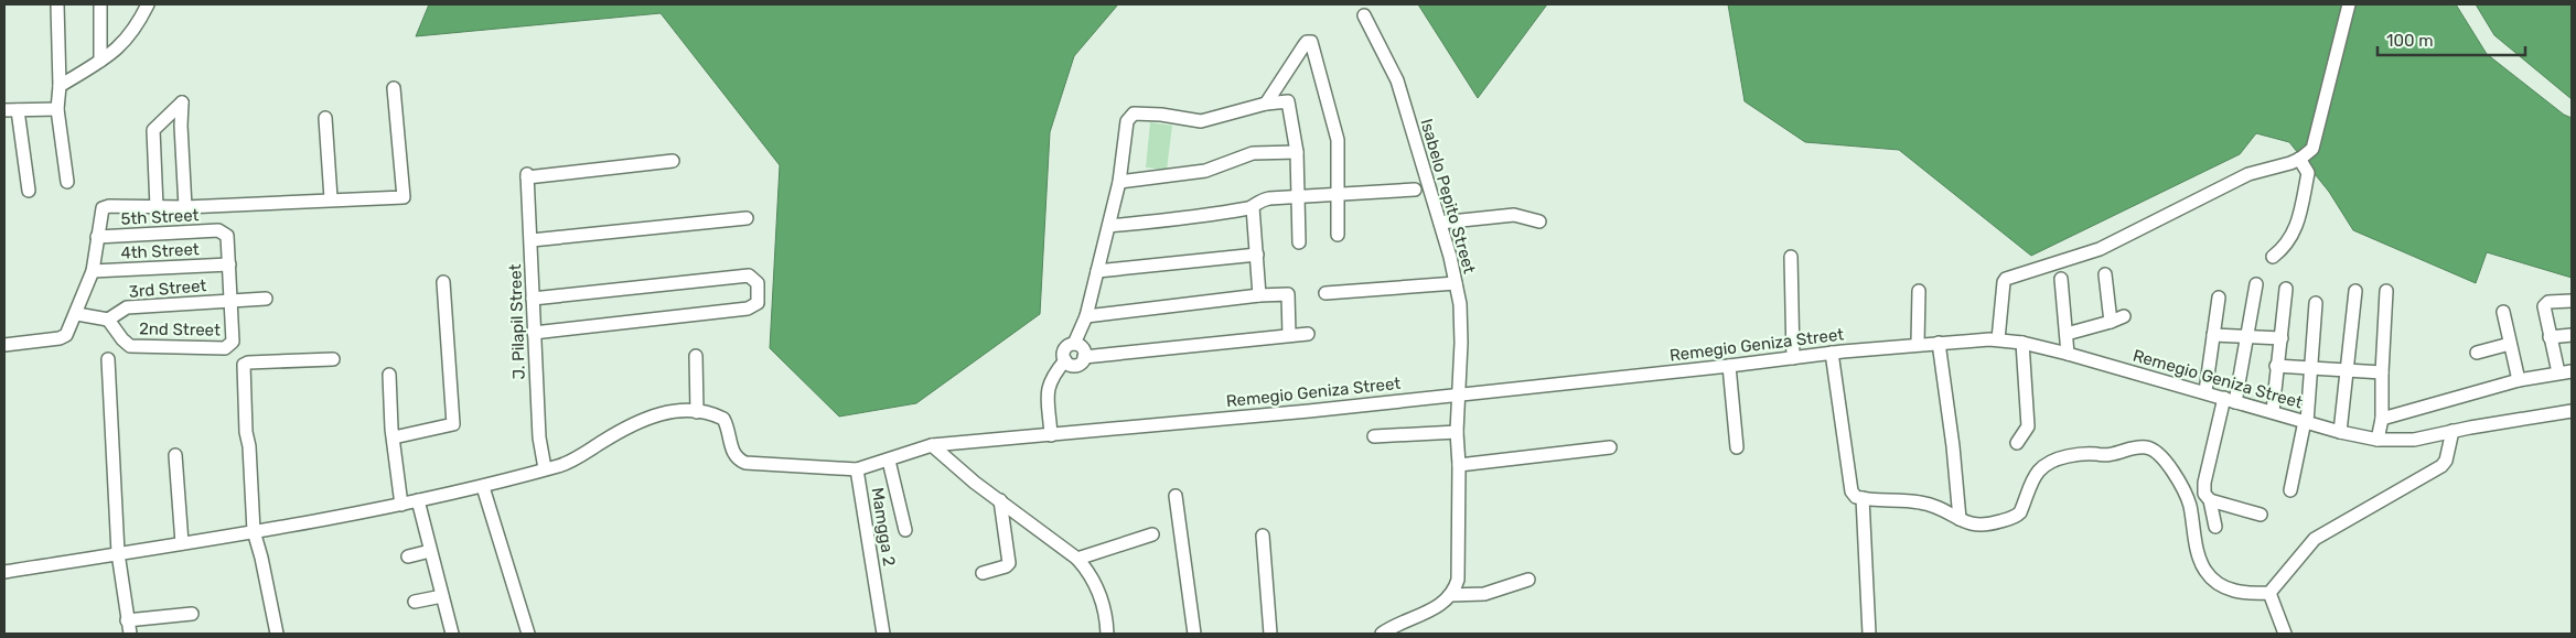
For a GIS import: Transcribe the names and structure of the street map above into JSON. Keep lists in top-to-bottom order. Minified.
{"streets":{"street":["Isabelo Pepito Street","5th Street","4th Street","3rd Street","J. Pilapil Street","2nd Street","Remegio Geniza Street","Mamgga 2"]},"crossings":[["Isabelo Pepito Street","Remegio Geniza Street"],["5th Street","4th Street"],["3rd Street","2nd Street"],["Remegio Geniza Street","Mamgga 2"]],"scale_bar":"100 m"}
